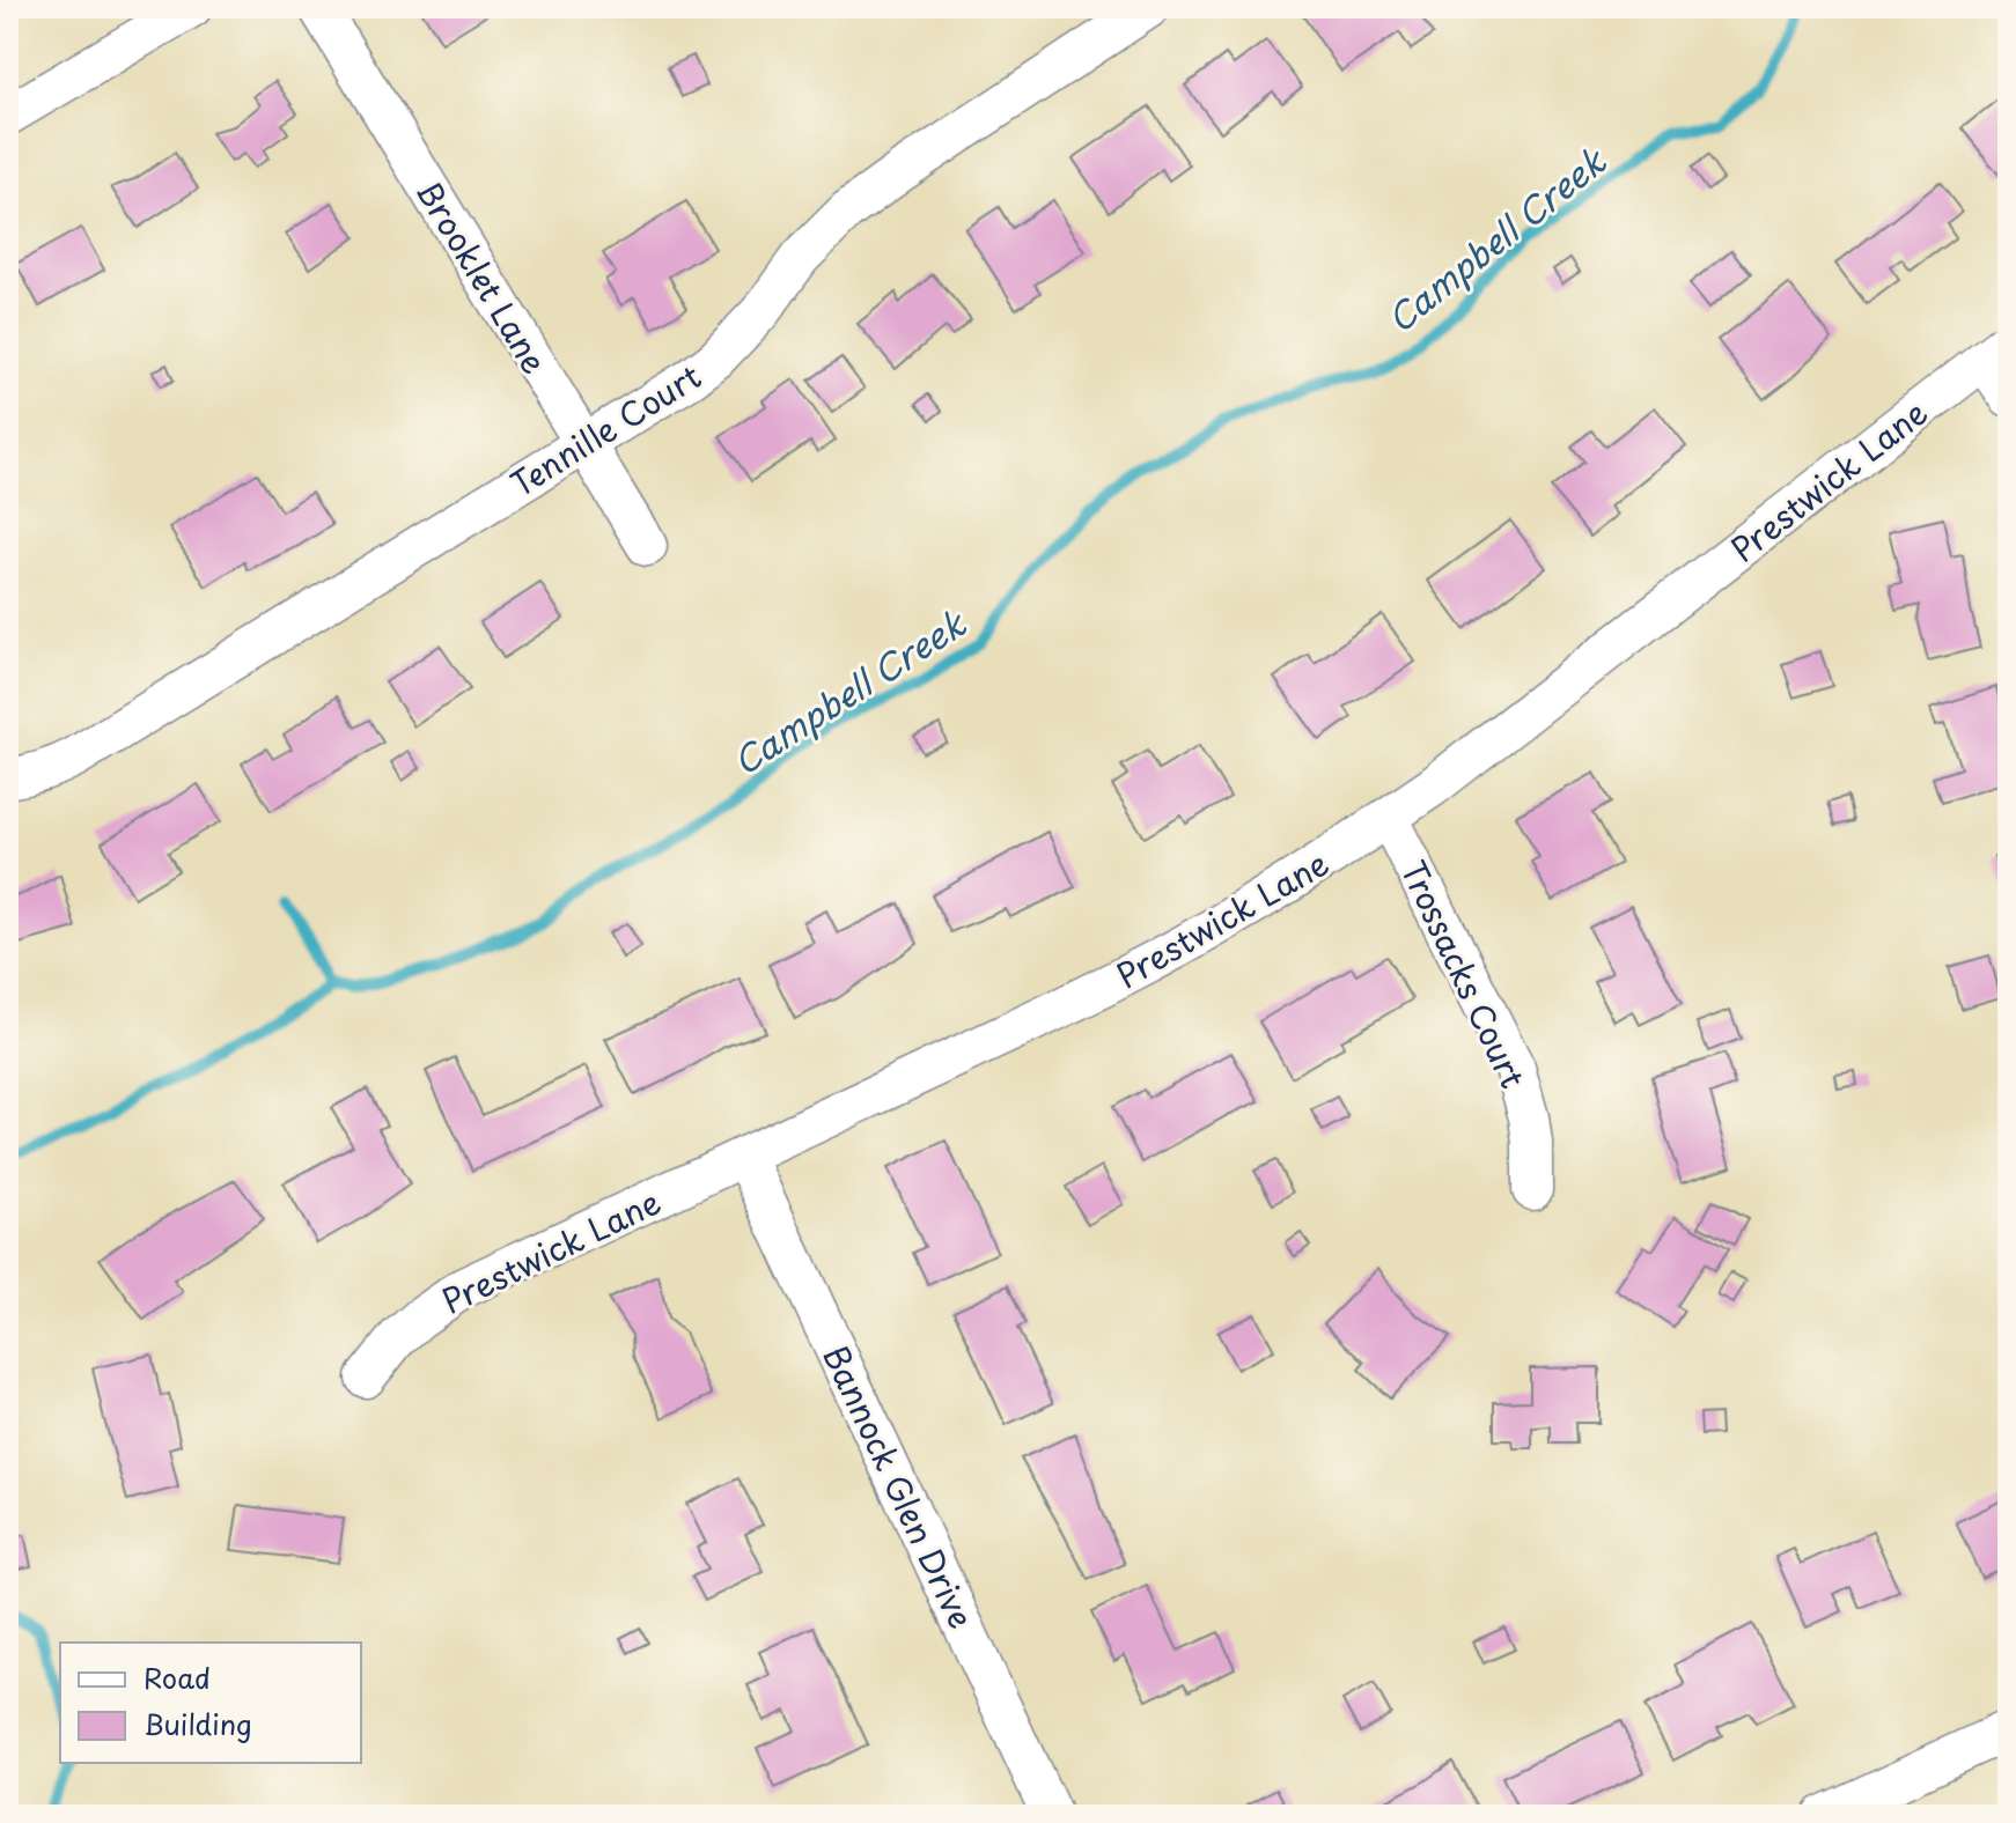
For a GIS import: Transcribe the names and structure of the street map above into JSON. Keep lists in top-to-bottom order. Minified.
{"streets":{"street":["Brooklet Lane","Tennille Court","Prestwick Lane","Trossacks Court","Bannock Glen Drive"]},"crossings":[["Brooklet Lane","Tennille Court"],["Prestwick Lane","Trossacks Court"],["Prestwick Lane","Bannock Glen Drive"]],"water":["Campbell Creek"],"legend":["Road","Building"]}
